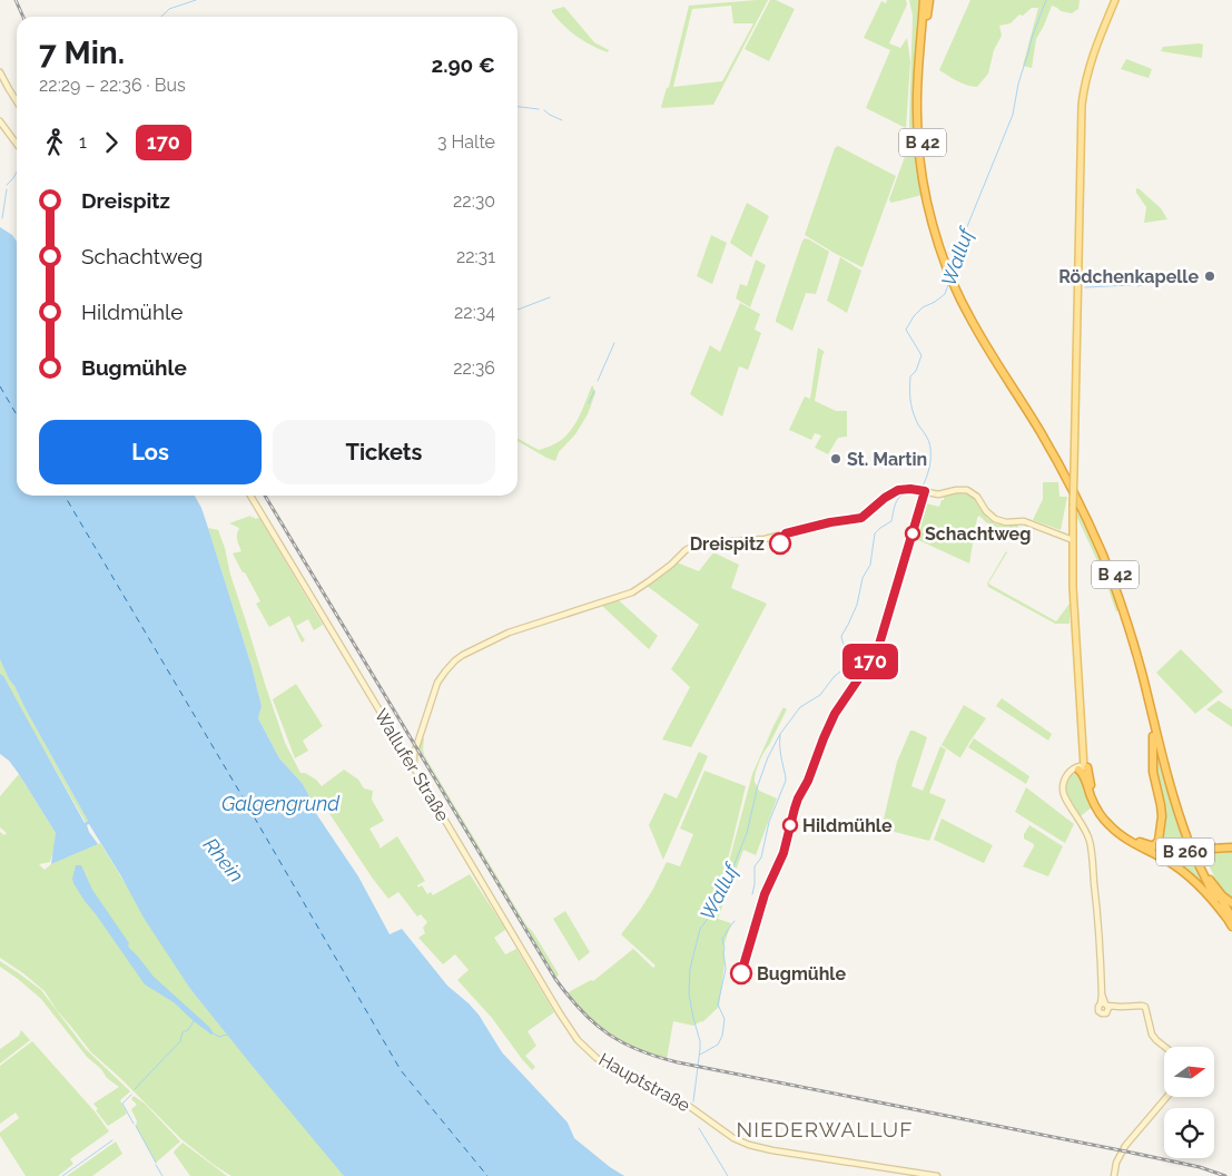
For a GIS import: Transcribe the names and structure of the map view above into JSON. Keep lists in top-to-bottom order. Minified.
{"streets":{"highway":["B 42","B 260"],"street":["Wallufer Straße","Hauptstraße"]},"crossings":[["B 42","B 260"],["Wallufer Straße","Hauptstraße"]],"districts":["NIEDERWALLUF"],"water":["Walluf","Galgengrund","Rhein"],"places":["Rödchenkapelle","St. Martin","Schachtweg","Dreispitz","Hildmühle","Bugmühle"],"lines":["bus line 170"],"north":"right","page":{"on_map":"170","heading":["7 Min.","22:29 – 22:36 · Bus","2.90 €"],"legs":["1","170","3 Halte"],"list":[{"name":"Dreispitz","value":"22:30"},{"name":"Schachtweg","value":"22:31"},{"name":"Hildmühle","value":"22:34"},{"name":"Bugmühle","value":"22:36"}],"buttons":["Los","Tickets"]}}
